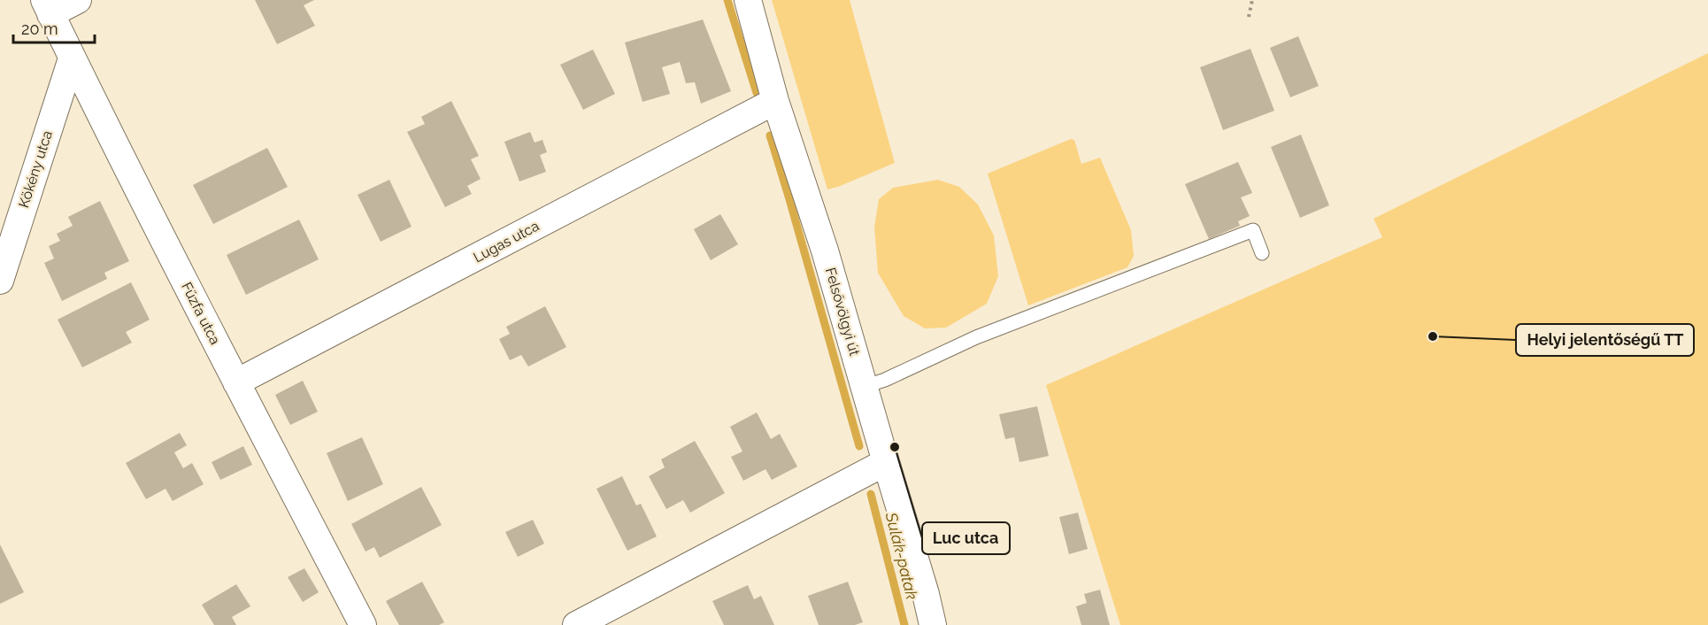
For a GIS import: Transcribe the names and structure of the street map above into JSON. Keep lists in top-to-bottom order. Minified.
{"streets":{"street":["Kökény utca","Lugas utca","Felsővölgyi út","Fűzfa utca"]},"crossings":[["Kökény utca","Fűzfa utca"],["Lugas utca","Felsővölgyi út"],["Lugas utca","Fűzfa utca"]],"water":["Sulák-patak"],"places":["Helyi jelentőségű TT","Luc utca"],"scale_bar":"20 m"}
